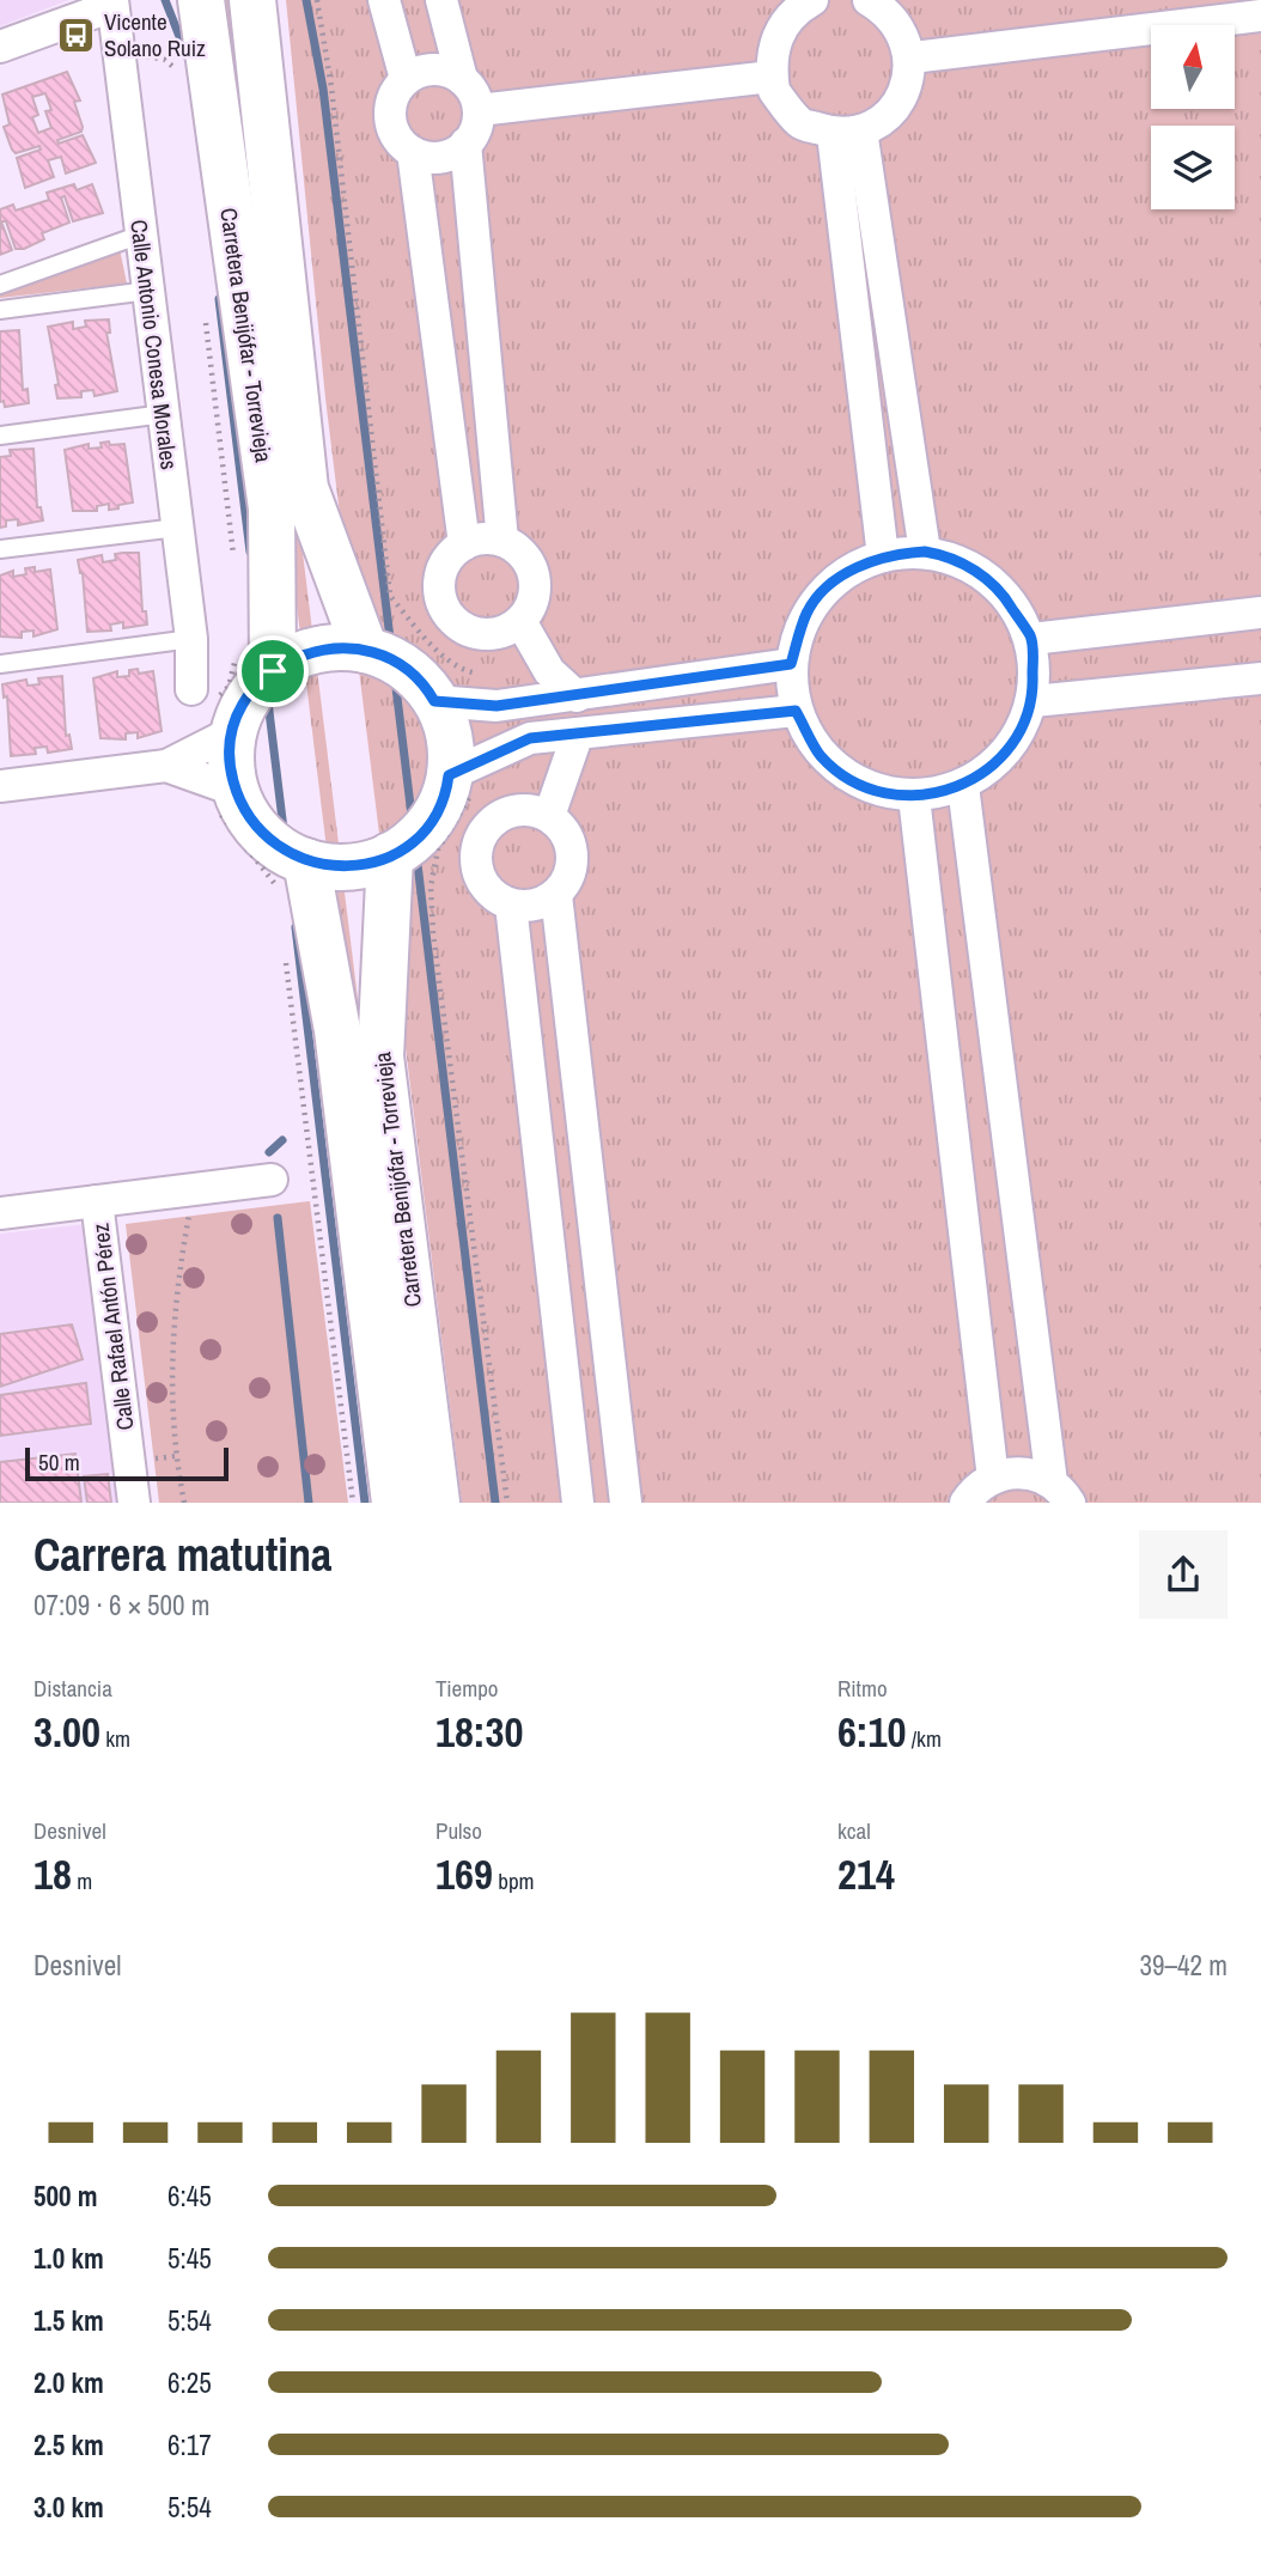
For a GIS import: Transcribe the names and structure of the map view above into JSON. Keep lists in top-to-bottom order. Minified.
{"streets":{"main road":["Carretera Benijófar - Torrevieja"],"street":["Calle Antonio Conesa Morales","Calle Rafael Antón Pérez"]},"places":{"bus stop":["Vicente Solano Ruiz"]},"scale_bar":"50 m","north":"top","page":{"scale":"50 m","heading":["Carrera matutina","07:09 · 6 × 500 m"],"stats":[["Distancia","3.00 km"],["Tiempo","18:30"],["Ritmo","6:10 /km"],["Desnivel","18 m"],["Pulso","169 bpm"],["kcal","214"]],"chart":["Desnivel","39–42 m"],"list":[{"name":"500 m","note":"6:45"},{"name":"1.0 km","note":"5:45"},{"name":"1.5 km","note":"5:54"},{"name":"2.0 km","note":"6:25"},{"name":"2.5 km","note":"6:17"},{"name":"3.0 km","note":"5:54"}]}}
